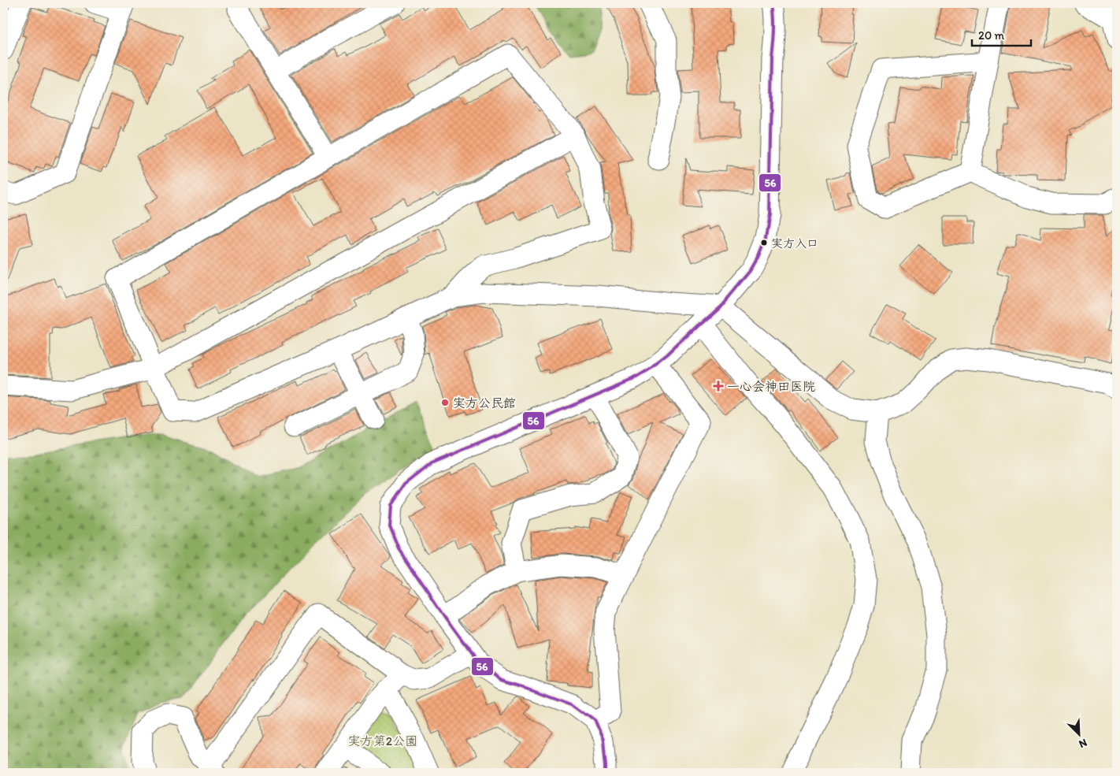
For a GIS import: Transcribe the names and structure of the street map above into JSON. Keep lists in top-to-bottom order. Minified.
{"parks":["実方第2公園"],"places":{"other":["実方入口","実方公民館"],"health":["一心会神田医院"]},"lines":["transit line 56"],"scale_bar":"20 m","north":"bottom right"}
